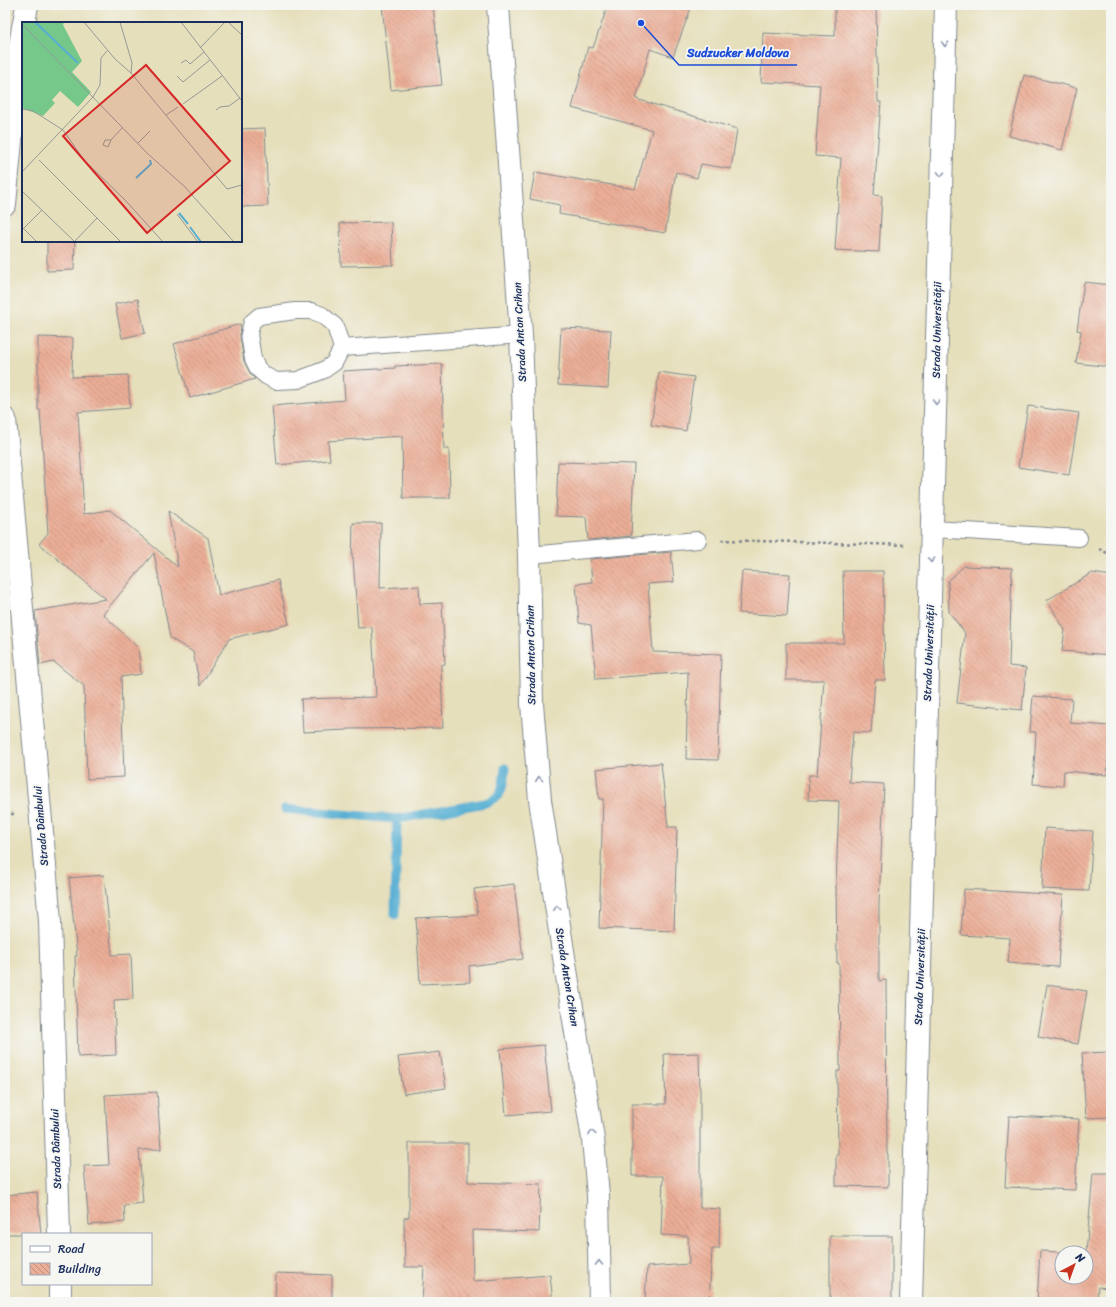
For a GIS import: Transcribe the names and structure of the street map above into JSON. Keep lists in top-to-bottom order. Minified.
{"streets":{"street":["Strada Universității","Strada Anton Crihan","Strada Dâmbului"]},"one_way":["Strada Universității","Strada Anton Crihan"],"places":["Sudzucker Moldova"],"legend":["Road","Building"],"north":"top right"}
